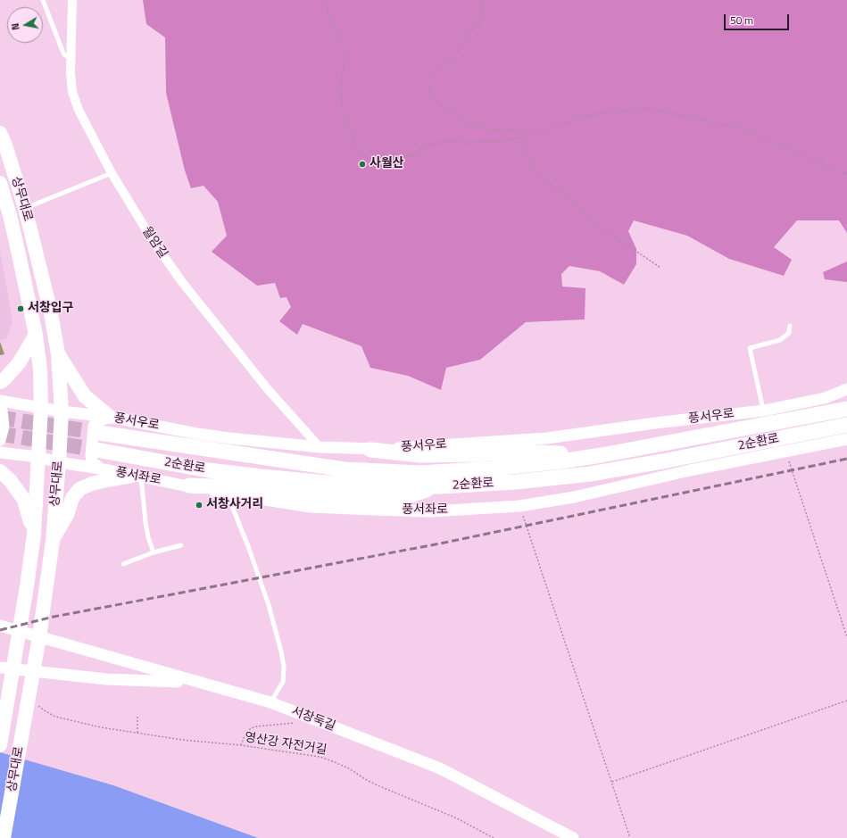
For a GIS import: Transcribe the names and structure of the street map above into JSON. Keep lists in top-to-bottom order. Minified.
{"streets":{"highway":["2순환로"],"main road":["상무대로"],"street":["월암길","풍서우로","풍서좌로","서창둑길"],"path":["영산강 자전거길"]},"crossings":[["상무대로","풍서우로"],["상무대로","풍서좌로"],["상무대로","서창둑길"],["월암길","풍서우로"]],"places":["사월산","서창입구","서창사거리"],"scale_bar":"50 m","north":"left"}
